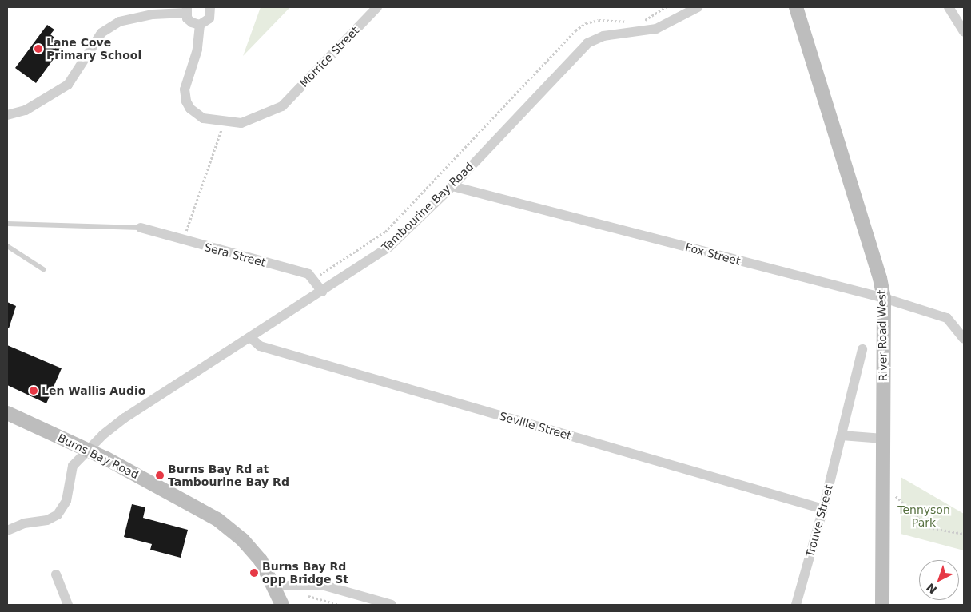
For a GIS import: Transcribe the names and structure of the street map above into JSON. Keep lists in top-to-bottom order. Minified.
{"streets":{"main road":["River Road West","Burns Bay Road"],"street":["Morrice Street","Tambourine Bay Road","Fox Street","Sera Street","Seville Street","Trouve Street"]},"crossings":[["Tambourine Bay Road","Fox Street"],["Tambourine Bay Road","Sera Street"],["Tambourine Bay Road","Seville Street"],["Tambourine Bay Road","Burns Bay Road"],["Fox Street","River Road West"],["Seville Street","Trouve Street"]],"parks":["Tennyson Park"],"places":["Lane Cove Primary School","Len Wallis Audio","Burns Bay Rd at Tambourine Bay Rd","Burns Bay Rd opp Bridge St"],"north":"bottom left"}
